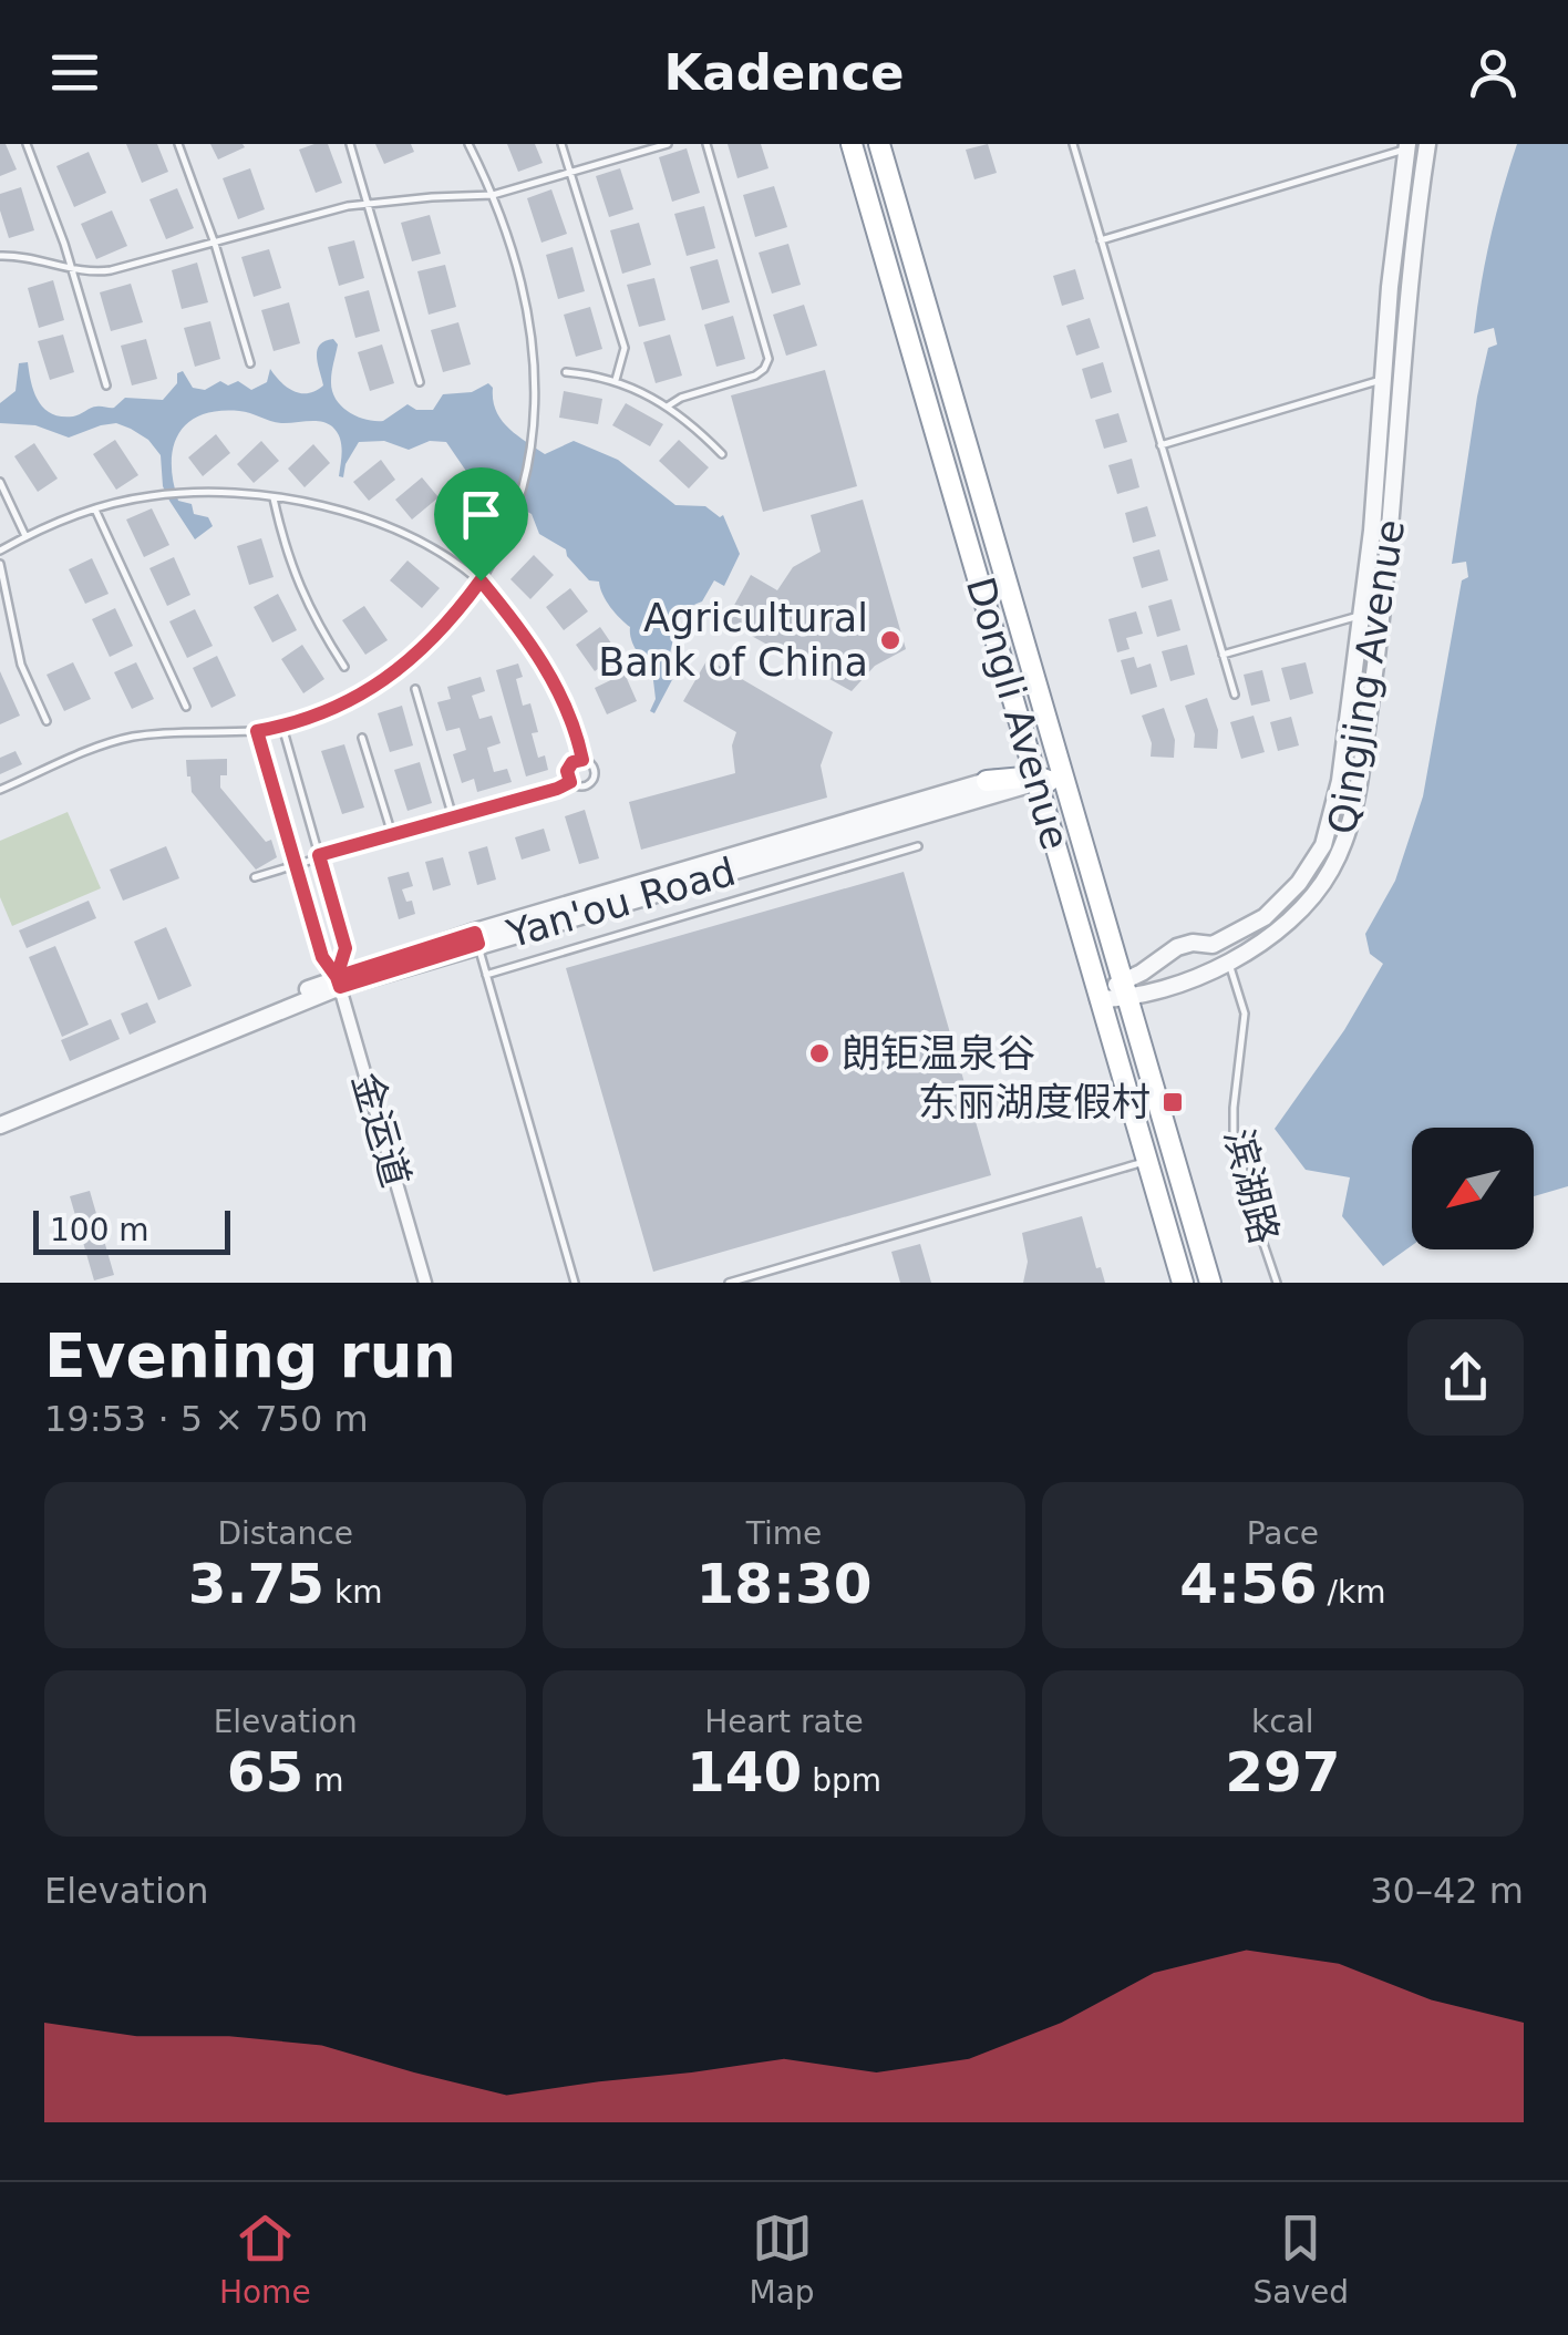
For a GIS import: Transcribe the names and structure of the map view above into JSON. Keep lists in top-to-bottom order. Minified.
{"streets":{"highway":["Dongli Avenue"],"street":["Qingjing Avenue","Yan'ou Road","金运道"],"lane":["滨湖路"]},"crossings":[["Qingjing Avenue","Dongli Avenue"],["Qingjing Avenue","滨湖路"],["Yan'ou Road","金运道"]],"places":{"other":["Agricultural Bank of China","朗钜温泉谷"],"transit":["东丽湖度假村"]},"scale_bar":"100 m","north":"bottom left","page":{"header":"Kadence","scale":"100 m","heading":["Evening run","19:53 · 5 × 750 m"],"stats":[["Distance","3.75 km"],["Time","18:30"],["Pace","4:56 /km"],["Elevation","65 m"],["Heart rate","140 bpm"],["kcal","297"]],"chart":["Elevation","30–42 m"],"tabs":["Home","Map","Saved"]}}
